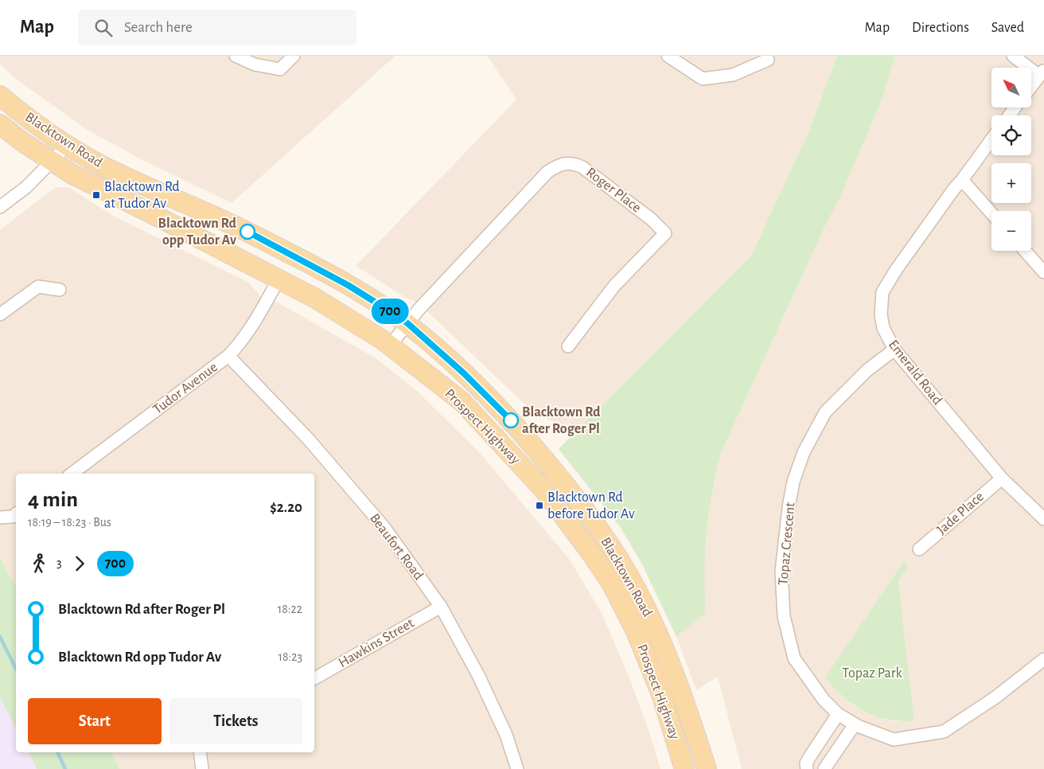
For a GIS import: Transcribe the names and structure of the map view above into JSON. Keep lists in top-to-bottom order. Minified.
{"streets":{"main road":["Blacktown Road","Prospect Highway"],"street":["Roger Place","Emerald Road","Tudor Avenue","Jade Place","Topaz Crescent","Beaufort Road","Hawkins Street"]},"crossings":[["Blacktown Road","Roger Place"],["Blacktown Road","Prospect Highway"],["Roger Place","Prospect Highway"],["Emerald Road","Jade Place"],["Emerald Road","Topaz Crescent"],["Tudor Avenue","Prospect Highway"],["Tudor Avenue","Beaufort Road"],["Beaufort Road","Hawkins Street"]],"parks":["Topaz Park"],"places":{"transit":["Blacktown Rd at Tudor Av","Blacktown Rd before Tudor Av"],"other":["Blacktown Rd opp Tudor Av","Blacktown Rd after Roger Pl"]},"lines":["bus line 700"],"north":"top left","page":{"header":"Map","search":"Search here","nav":["Map","Directions","Saved"],"on_map":"700","map_buttons":["+","−"],"heading":["4 min","18:19 – 18:23 · Bus","$2.20"],"legs":["3","700"],"list":[{"name":"Blacktown Rd after Roger Pl","value":"18:22"},{"name":"Blacktown Rd opp Tudor Av","value":"18:23"}],"buttons":["Start","Tickets"]}}
